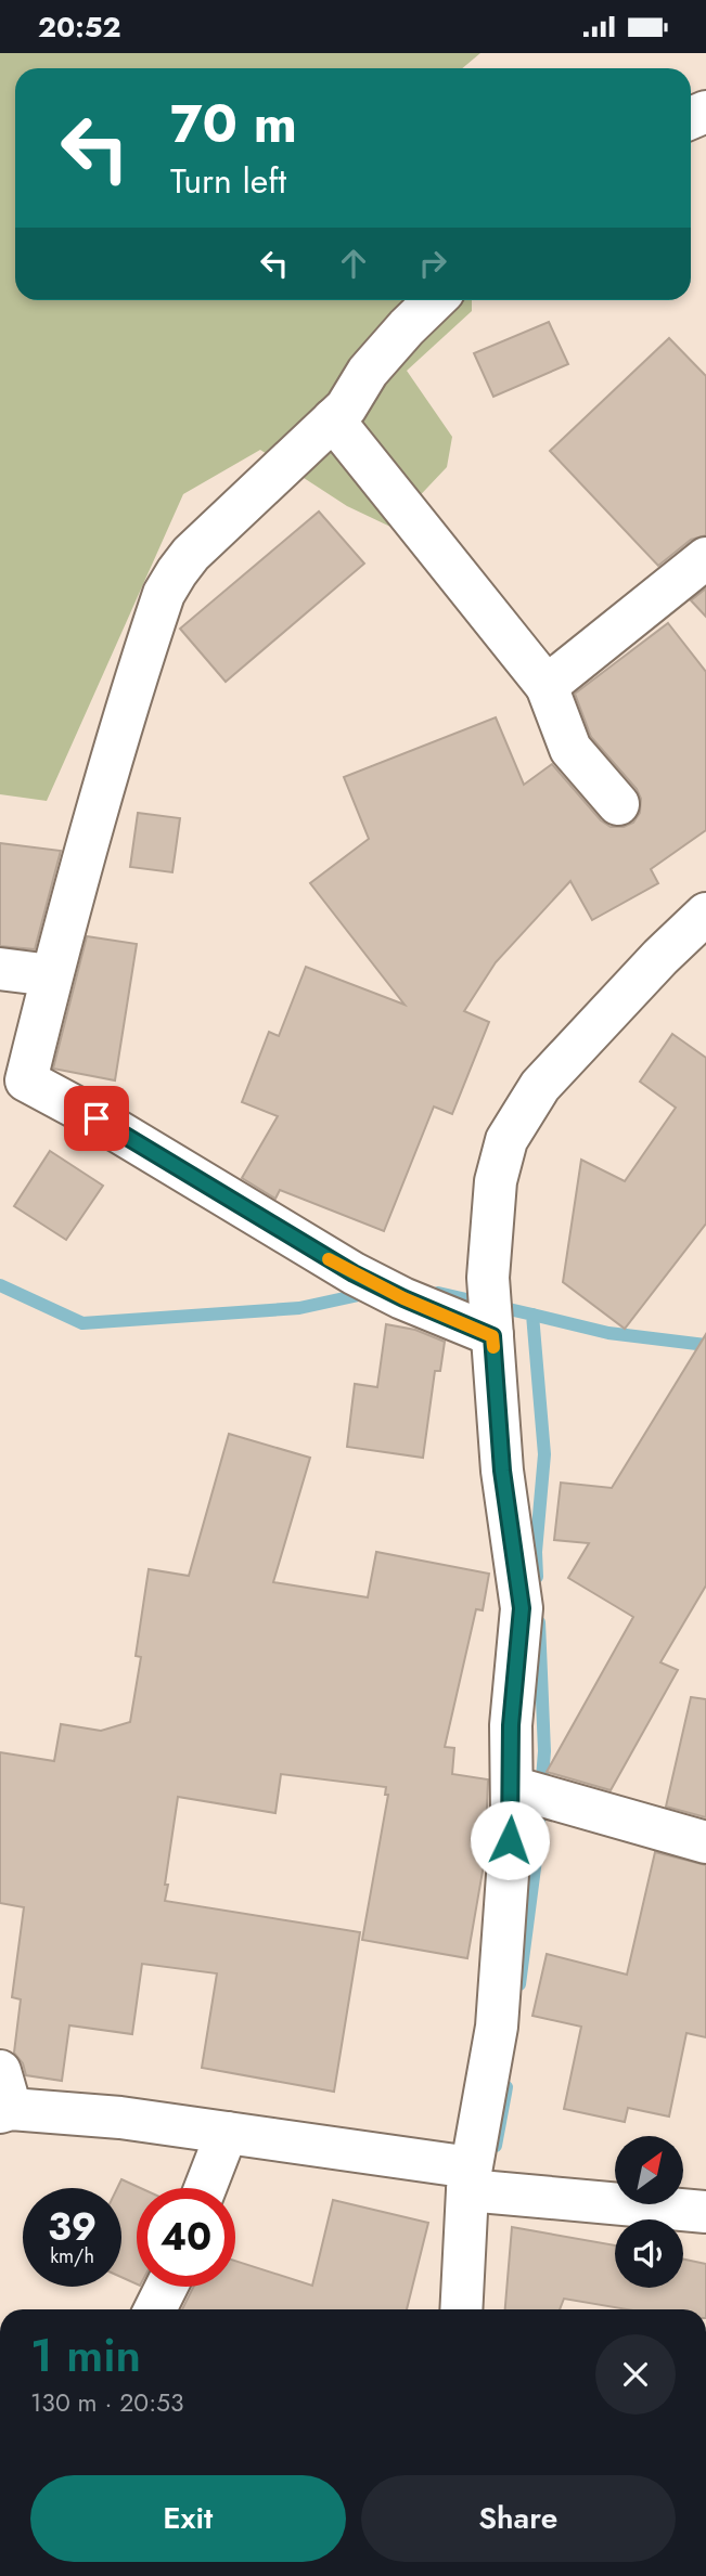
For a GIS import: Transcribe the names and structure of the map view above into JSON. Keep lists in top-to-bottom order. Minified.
{"north":"top right","page":{"status":"20:52","turn":["70 m","Turn left"],"speed":"39 km/h","limit":"40","heading":["1 min","130 m · 20:53"],"buttons":["Exit","Share"]}}
